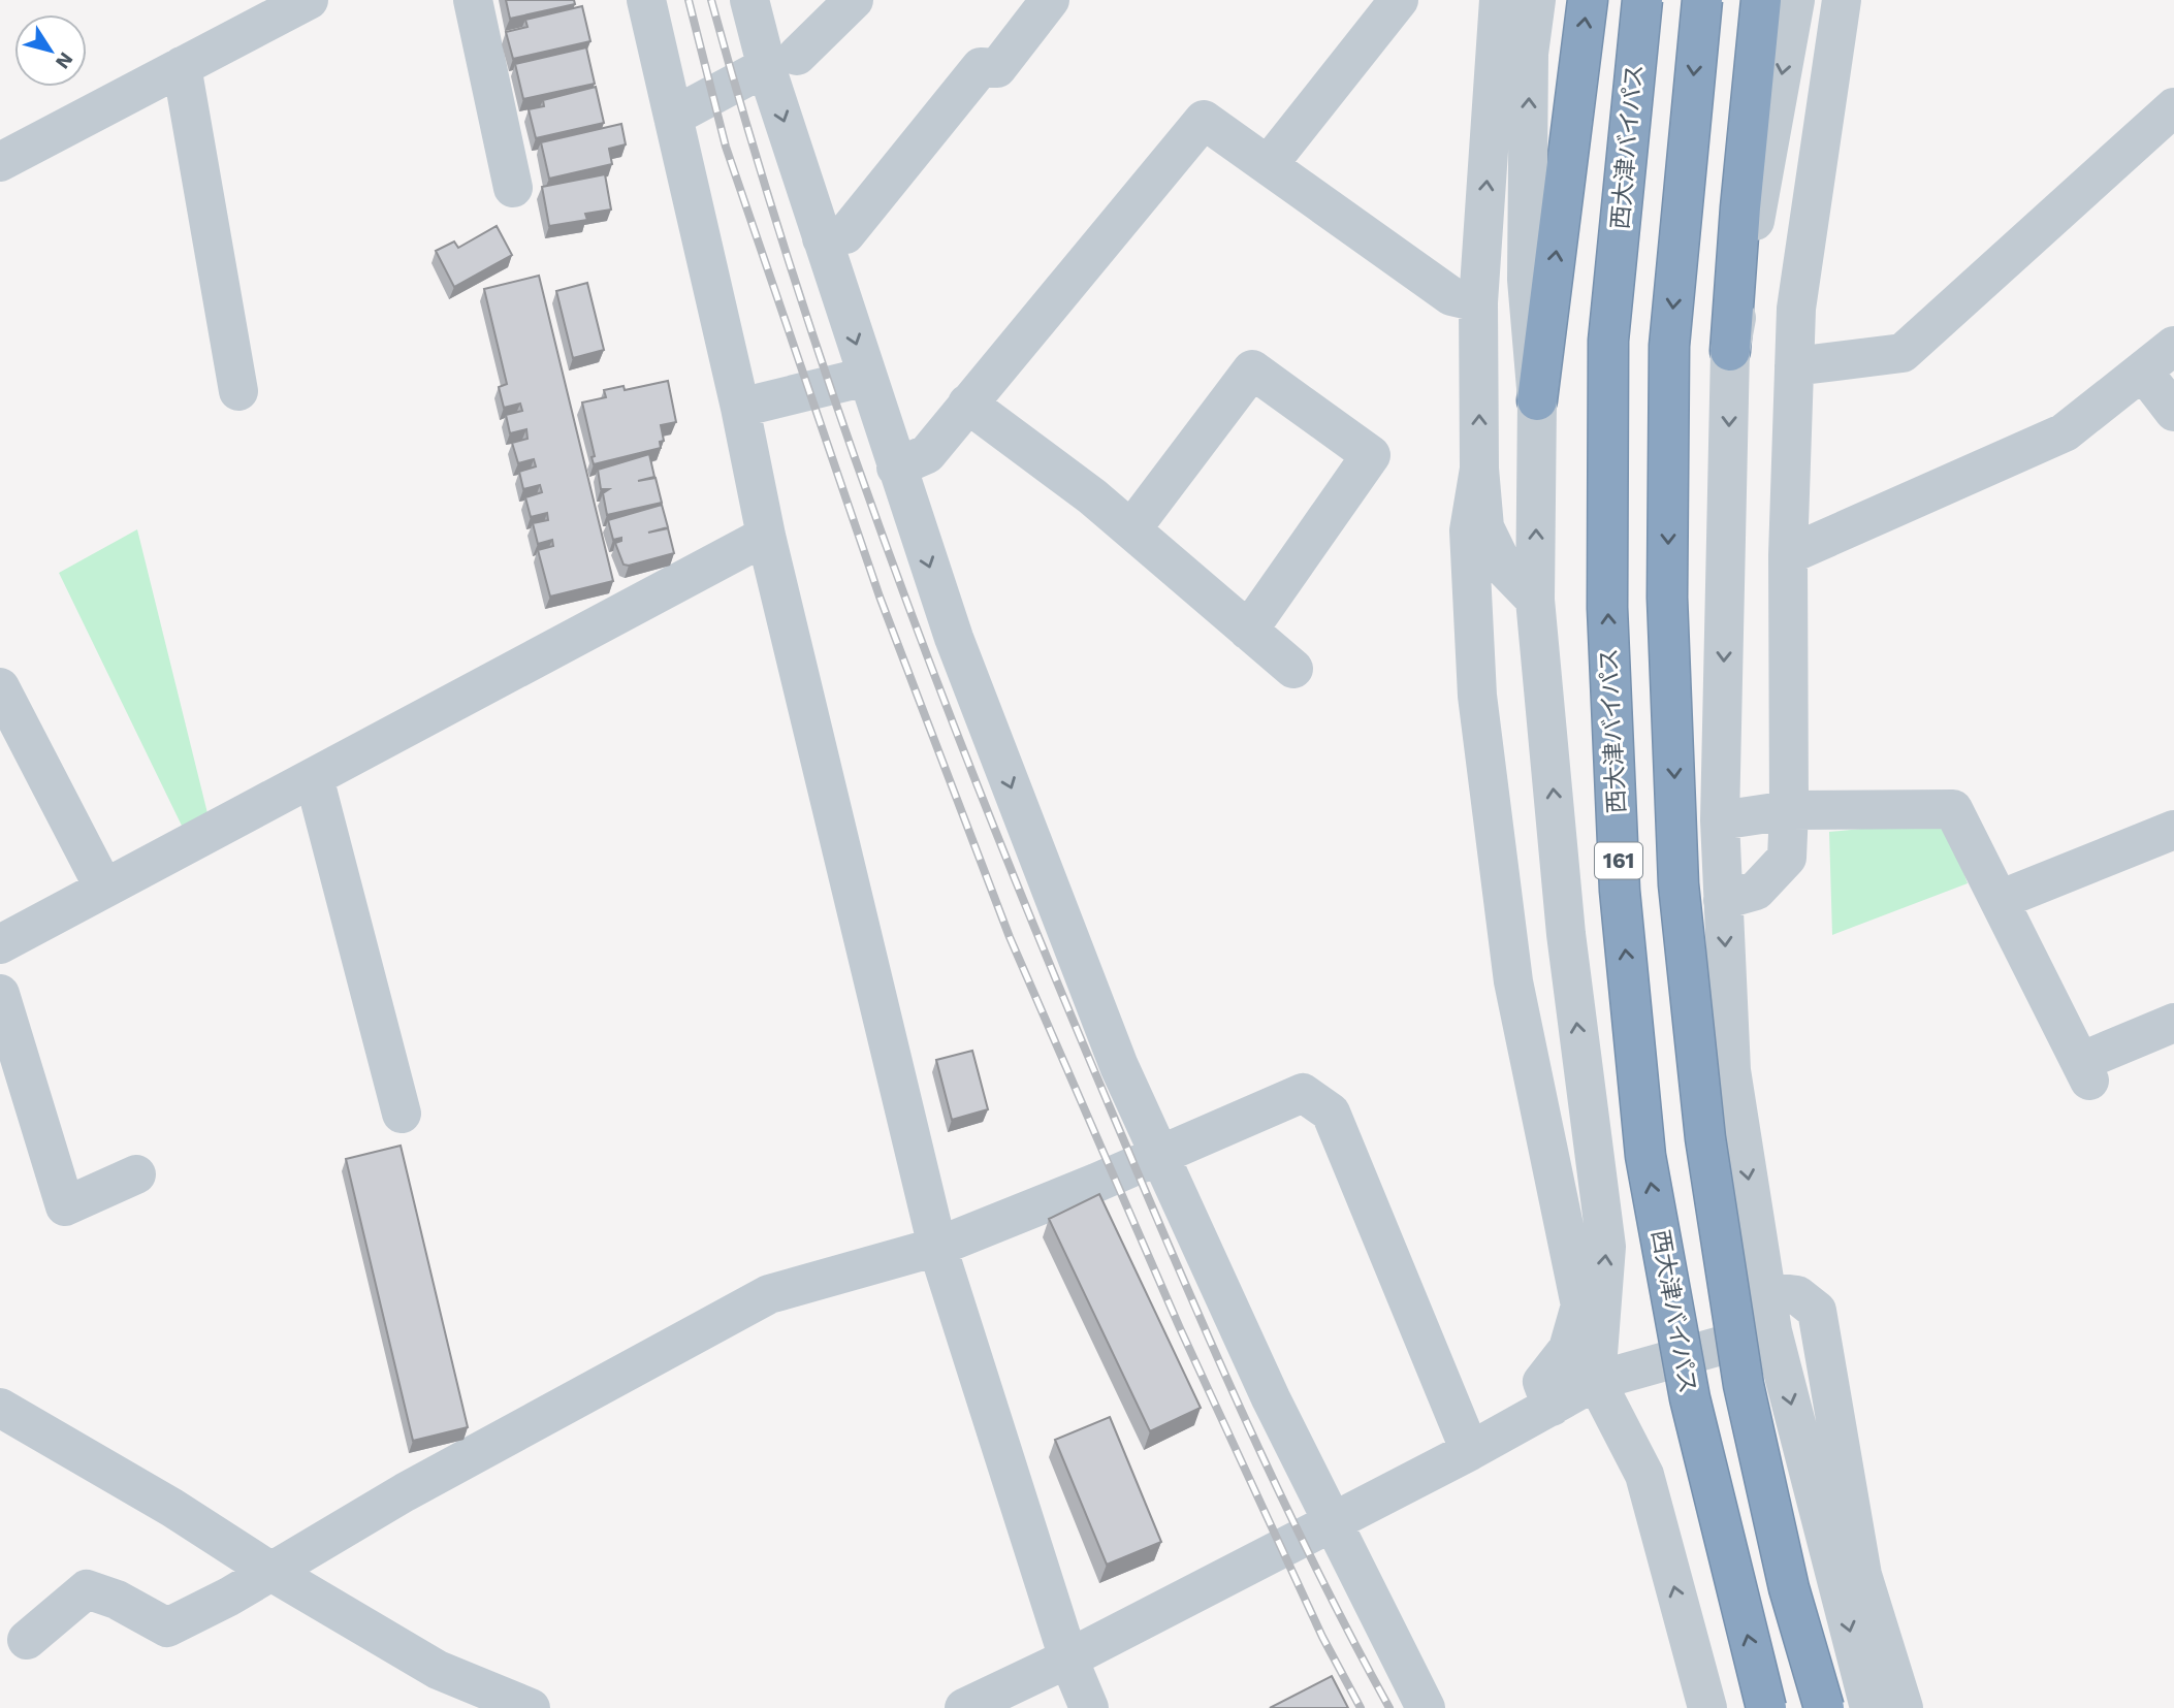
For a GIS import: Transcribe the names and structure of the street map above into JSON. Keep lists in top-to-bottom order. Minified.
{"streets":{"highway":["西大津バイパス","161"]},"north":"bottom right"}
